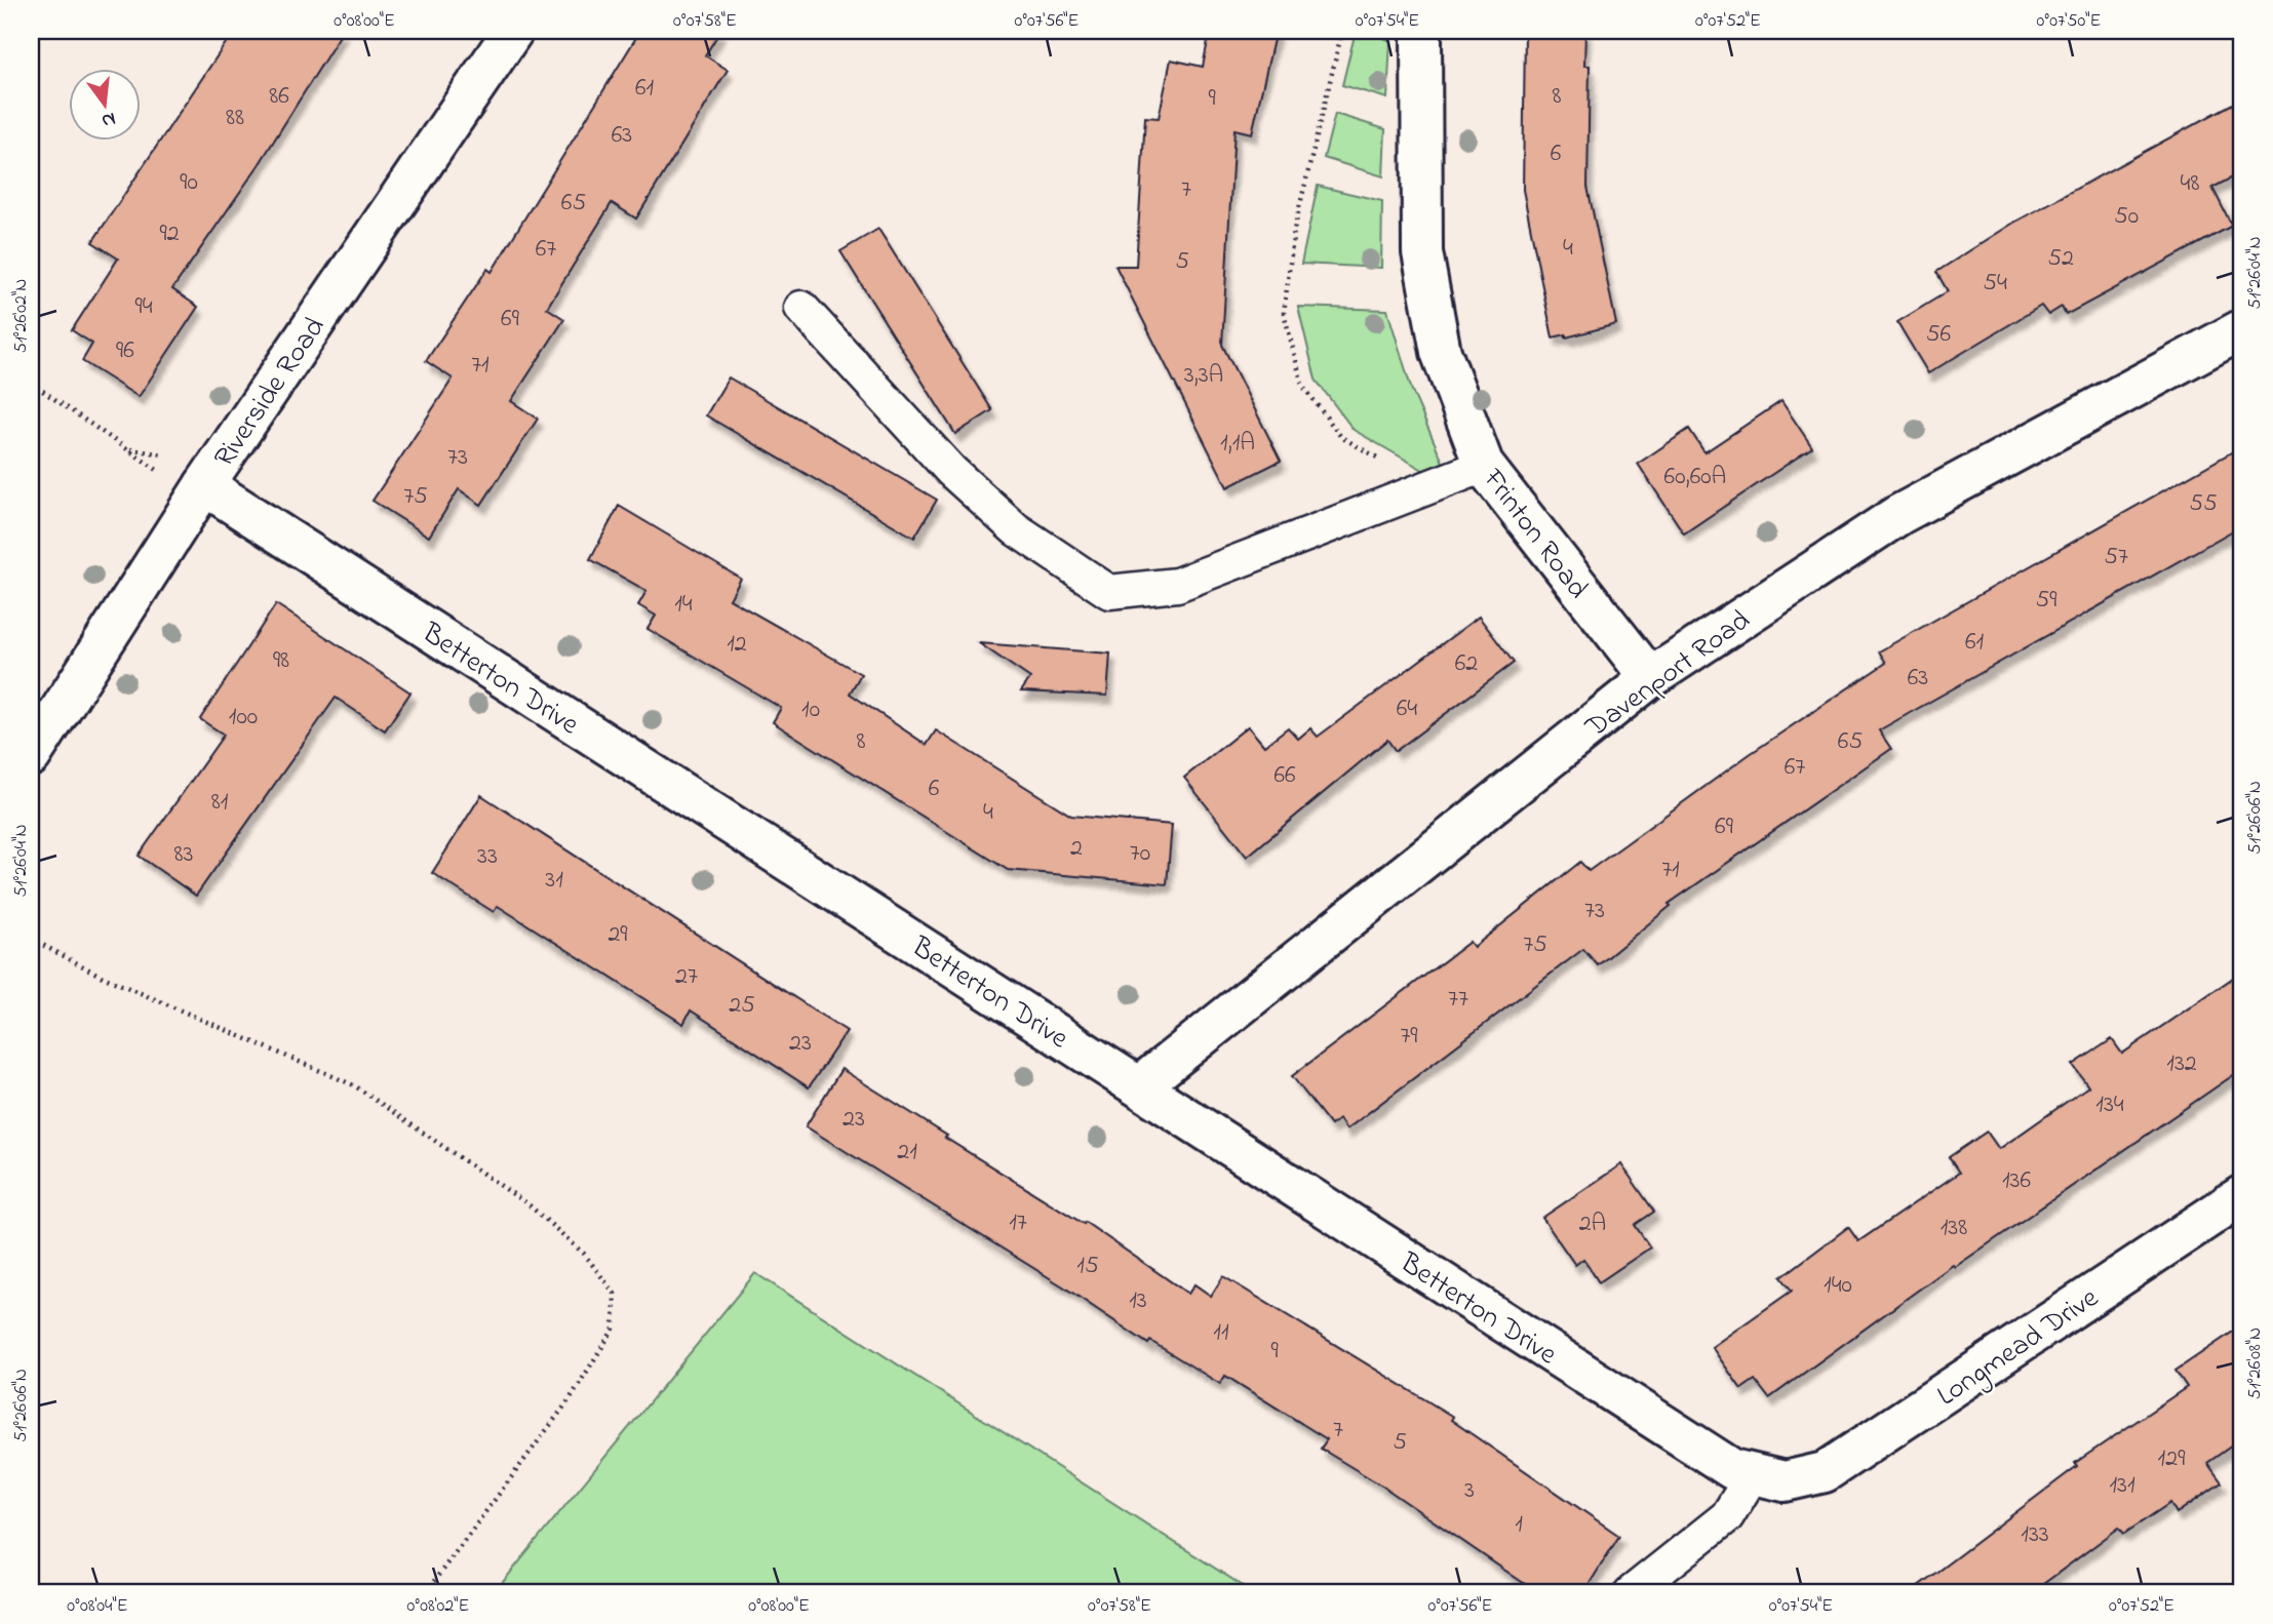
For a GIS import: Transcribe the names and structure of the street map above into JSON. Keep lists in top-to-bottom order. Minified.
{"streets":{"street":["Riverside Road","Frinton Road","Davenport Road","Betterton Drive","Longmead Drive"]},"crossings":[["Riverside Road","Betterton Drive"],["Frinton Road","Davenport Road"],["Davenport Road","Betterton Drive"],["Betterton Drive","Longmead Drive"]],"house_numbers":["61","86","8","9","88","63","6","90","48","7","65","50","92","4","67","52","5","54","94","69","56","96","71","3,3A","1,1A","73","60,60A","75","55","57","59","14","61","12","98","62","63","64","10","100","8","65","67","66","6","81","4","69","2","70","83","33","71","31","73","29","75","27","77","25","79","23","132","134","23","21","136","17","2A","138","15","140","13","11","9","7","5","129","131","3","1","133"],"north":"bottom","coordinates":["0°08'00\"E","0°07'58\"E","0°07'56\"E","0°07'54\"E","0°07'52\"E","0°07'50\"E","51°26'04\"N","51°26'02\"N","51°26'06\"N","51°26'08\"N","0°08'04\"E","0°08'02\"E"]}
